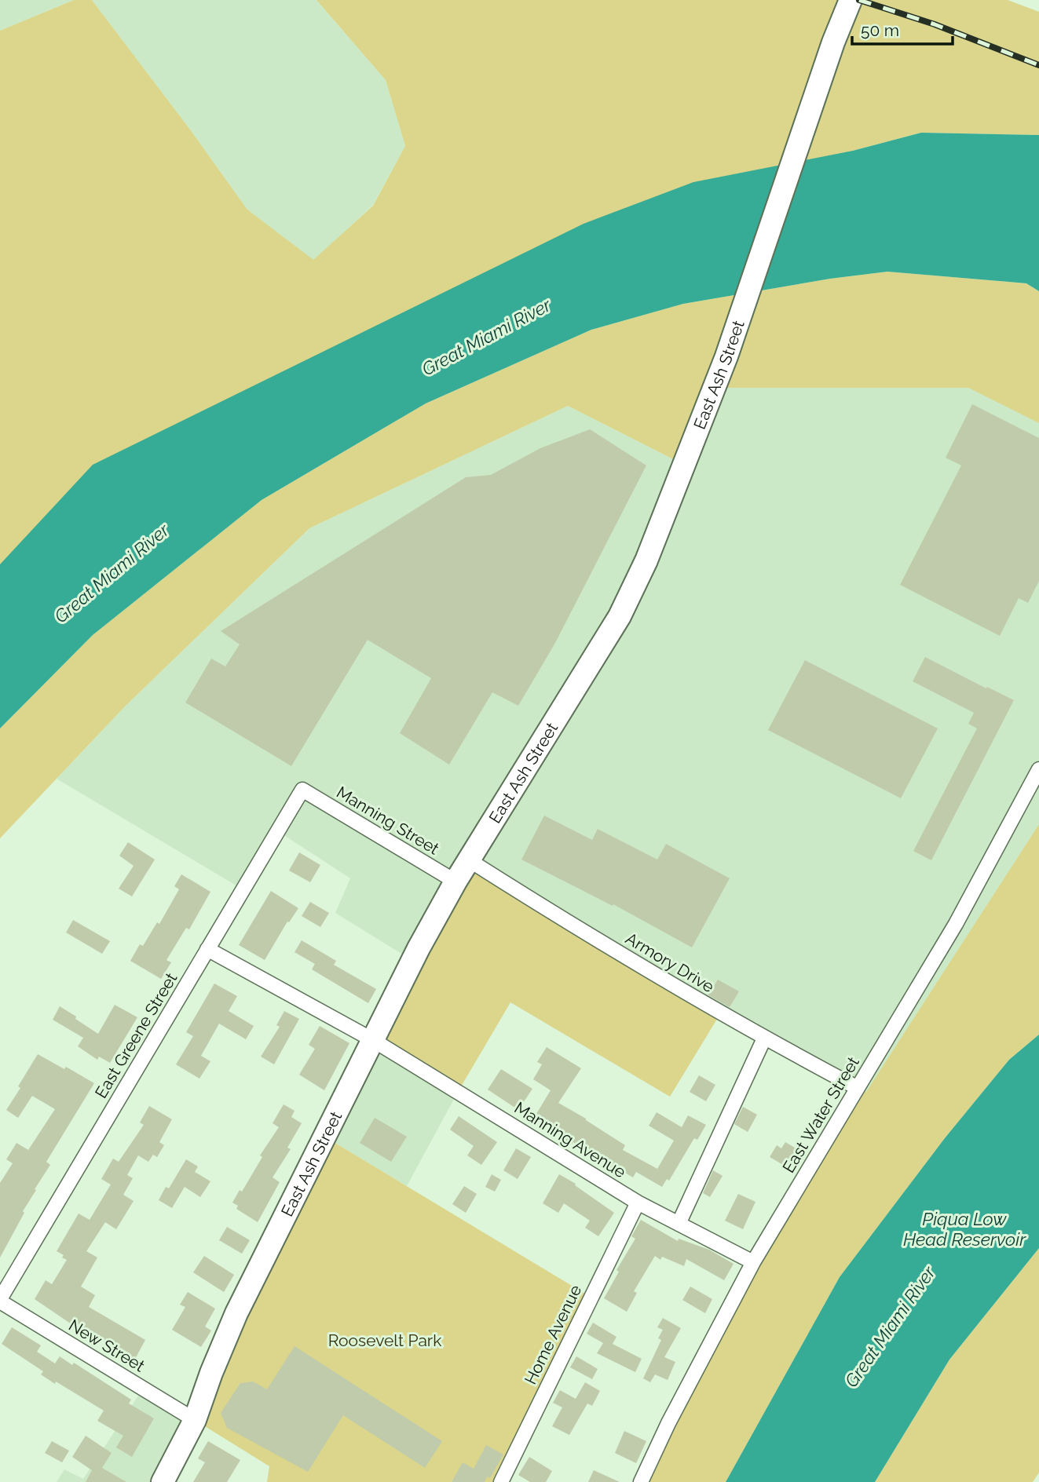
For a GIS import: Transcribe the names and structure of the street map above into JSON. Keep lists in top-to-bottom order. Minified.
{"streets":{"main road":["East Ash Street"],"street":["Manning Street","Armory Drive","East Greene Street","East Water Street","Manning Avenue","Home Avenue","New Street"]},"crossings":[["East Ash Street","Manning Street"],["East Ash Street","Armory Drive"],["East Ash Street","Manning Avenue"],["East Ash Street","New Street"],["Manning Street","East Greene Street"],["Armory Drive","East Water Street"],["East Greene Street","Manning Avenue"],["East Greene Street","New Street"],["East Water Street","Manning Avenue"],["Manning Avenue","Home Avenue"]],"water":["Great Miami River","Piqua Low Head Reservoir"],"parks":["Roosevelt Park"],"scale_bar":"50 m"}
